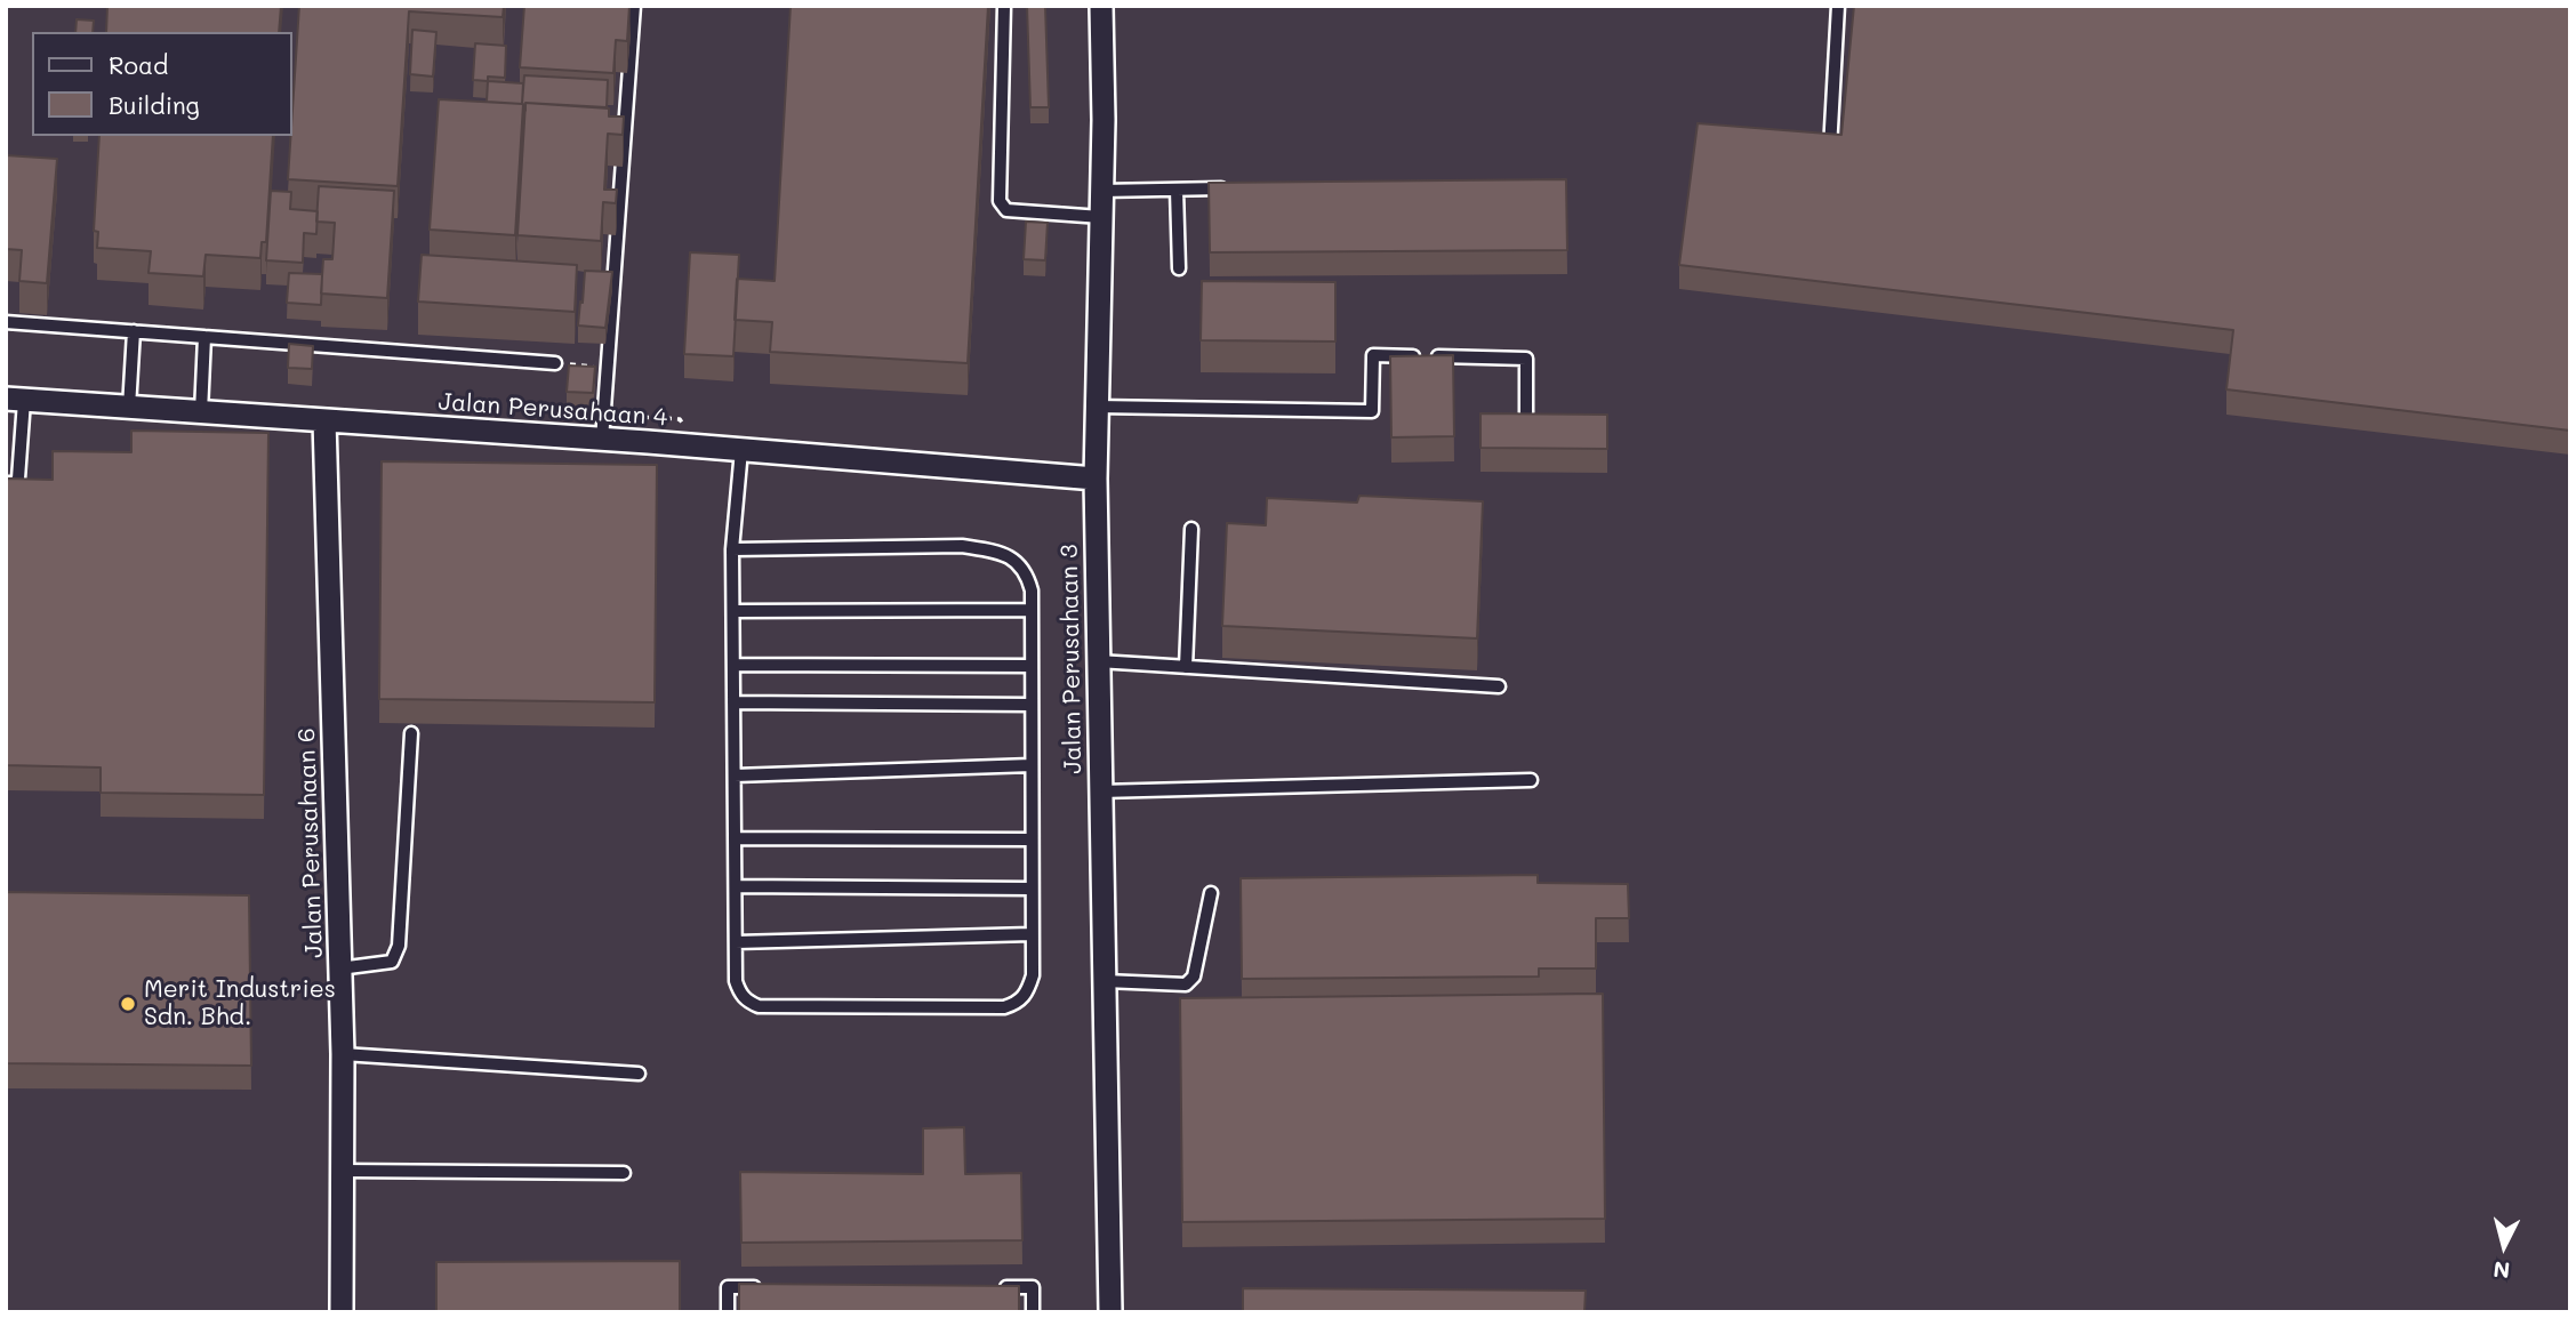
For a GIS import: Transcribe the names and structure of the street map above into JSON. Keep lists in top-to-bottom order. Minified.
{"streets":{"street":["Jalan Perusahaan 4","Jalan Perusahaan 3","Jalan Perusahaan 6"]},"crossings":[["Jalan Perusahaan 4","Jalan Perusahaan 3"],["Jalan Perusahaan 4","Jalan Perusahaan 6"]],"places":["Merit Industries Sdn. Bhd."],"legend":["Road","Building"],"north":"bottom"}
